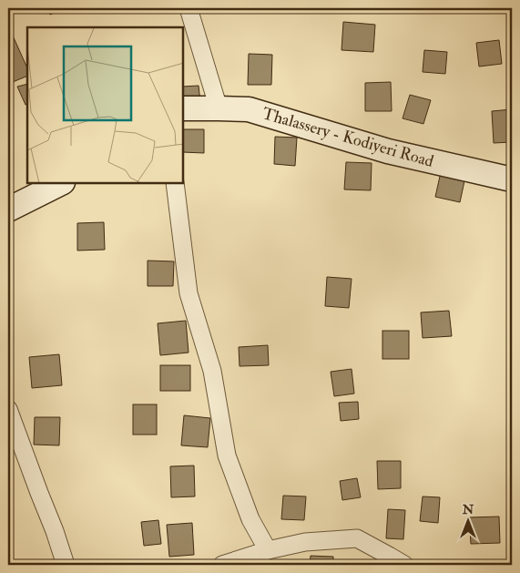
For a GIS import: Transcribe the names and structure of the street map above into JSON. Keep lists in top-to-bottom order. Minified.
{"streets":{"main road":["Thalassery - Kodiyeri Road"]},"north":"top"}
